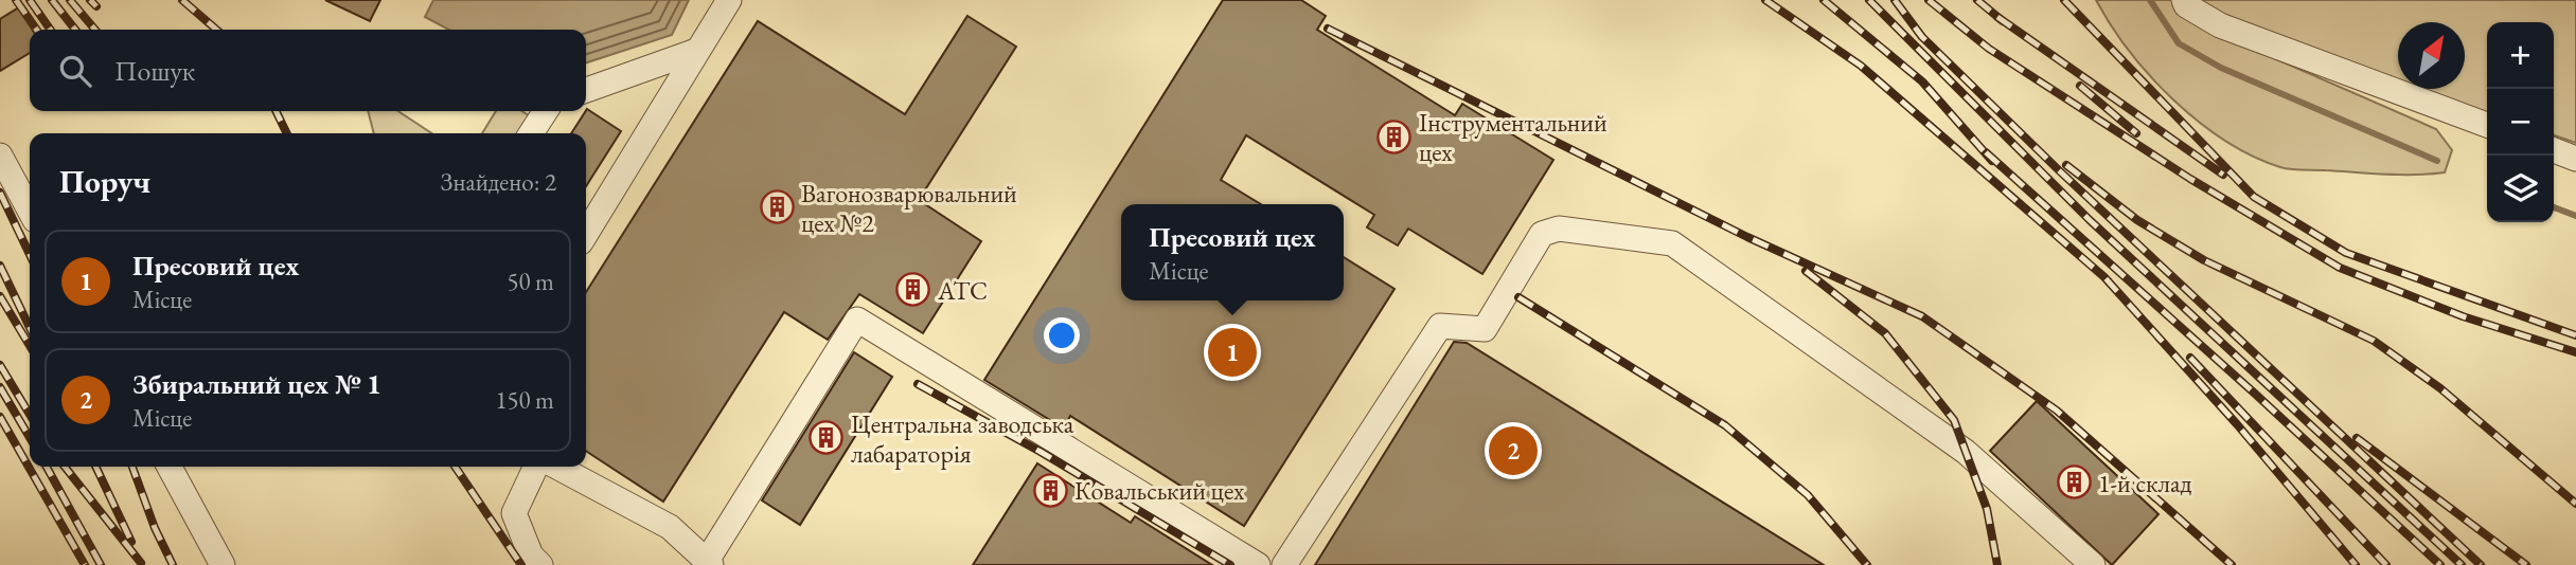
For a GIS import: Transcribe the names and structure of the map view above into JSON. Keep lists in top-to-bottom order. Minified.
{"places":{"building":["Інструментальний цех","Вагонозварювальний цех №2","АТС","Центральна заводська лабараторія","1-й склад","Ковальський цех"]},"north":"top right","page":{"map_buttons":["+","−"],"search":"Пошук","heading":["Поруч","Знайдено: 2"],"popup":["Пресовий цех","Місце"],"list":[{"mark":"1","name":"Пресовий цех","note":"Місце","value":"50 m"},{"mark":"2","name":"Збиральний цех № 1","note":"Місце","value":"150 m"}],"pins":["1","2"]}}
